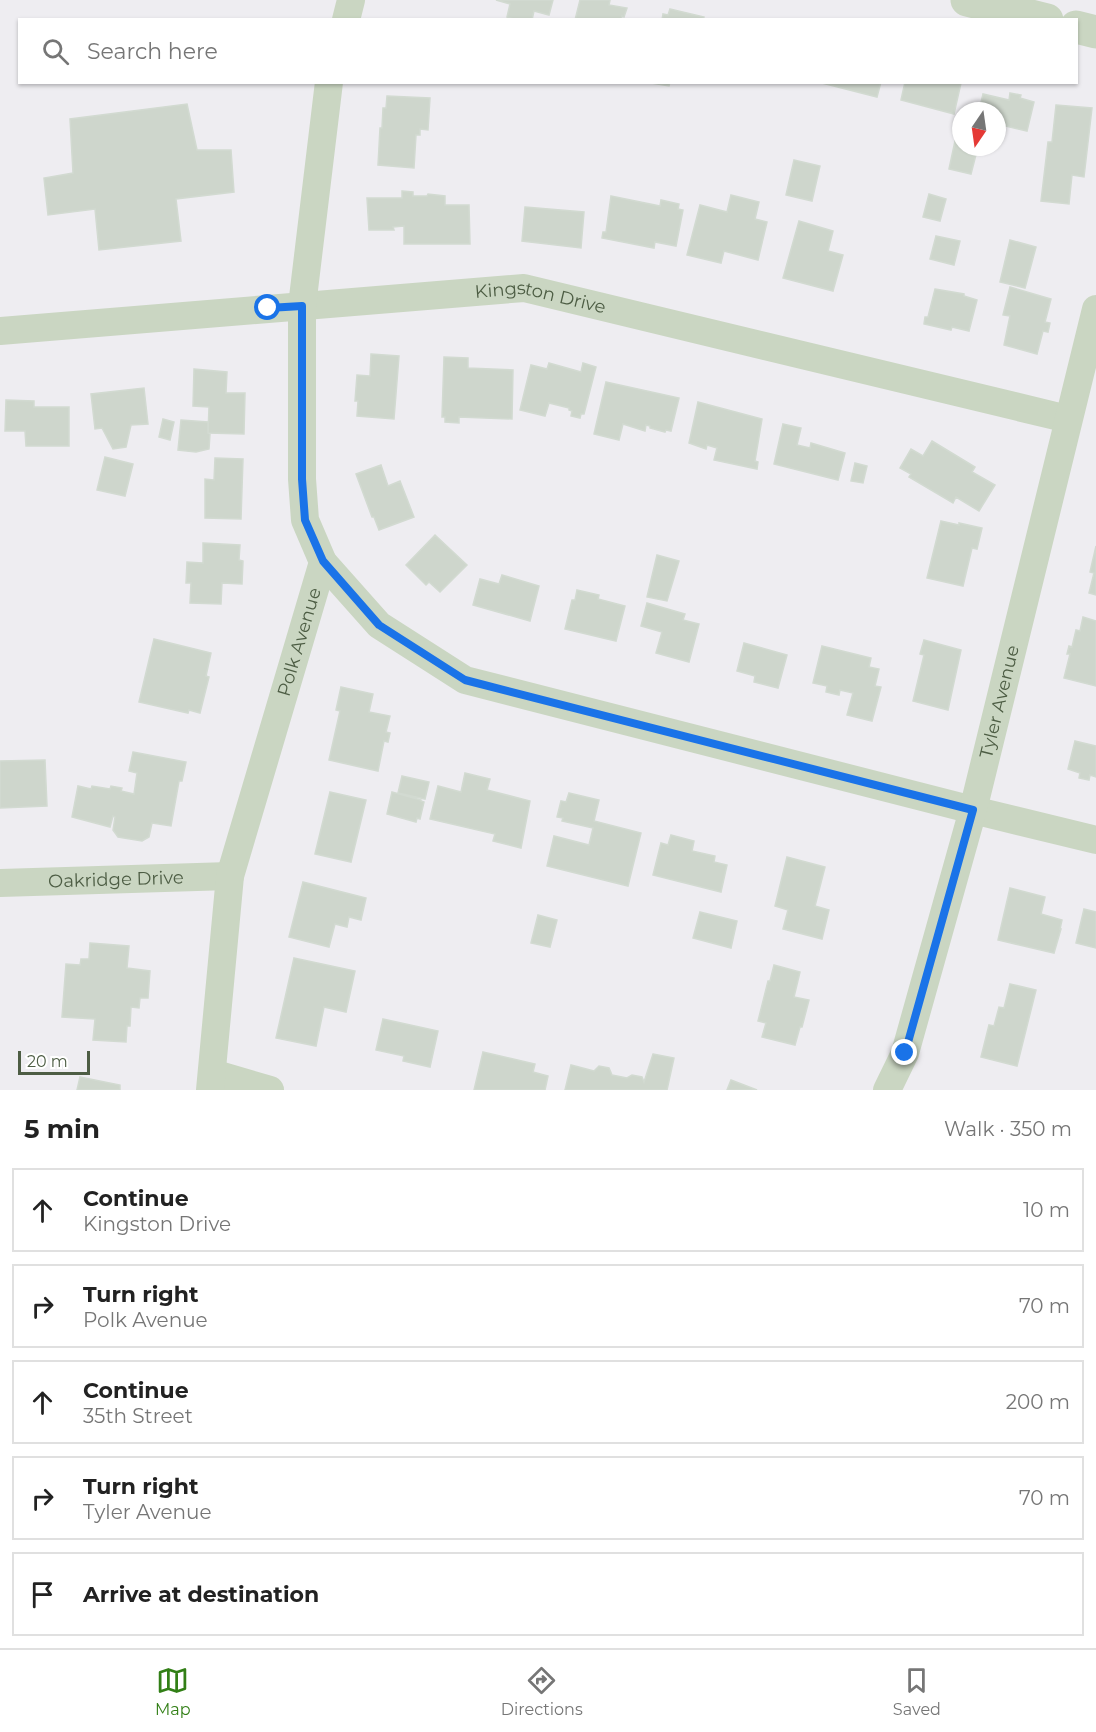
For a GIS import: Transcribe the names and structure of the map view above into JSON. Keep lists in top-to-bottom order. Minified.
{"streets":{"street":["Kingston Drive","Polk Avenue","Tyler Avenue","Oakridge Drive"]},"crossings":[["Kingston Drive","Polk Avenue"],["Kingston Drive","Tyler Avenue"],["Polk Avenue","Oakridge Drive"]],"scale_bar":"20 m","north":"bottom","page":{"search":"Search here","scale":"20 m","heading":["5 min","Walk · 350 m"],"list":[["Continue","Kingston Drive","10 m"],["Turn right","Polk Avenue","70 m"],["Continue","35th Street","200 m"],["Turn right","Tyler Avenue","70 m"],"Arrive at destination"],"nav":["Map","Directions","Saved"]}}
